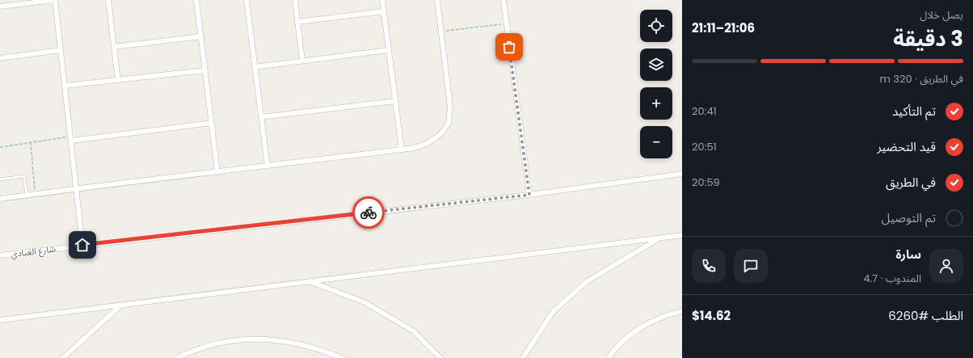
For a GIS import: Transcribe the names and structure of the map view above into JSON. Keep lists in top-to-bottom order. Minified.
{"streets":{"street":["شارع العبادي"]},"page":{"heading":["3 دقيقة","يصل خلال","21:06–21:11"],"panel":["سارة","المندوب · 4.7","الطلب #6260","$14.62"],"map_buttons":["+","−"],"bar":"في الطريق · 320 m","list":[["تم التأكيد","20:41"],["قيد التحضير","20:51"],["في الطريق","20:59"],"تم التوصيل"]}}
